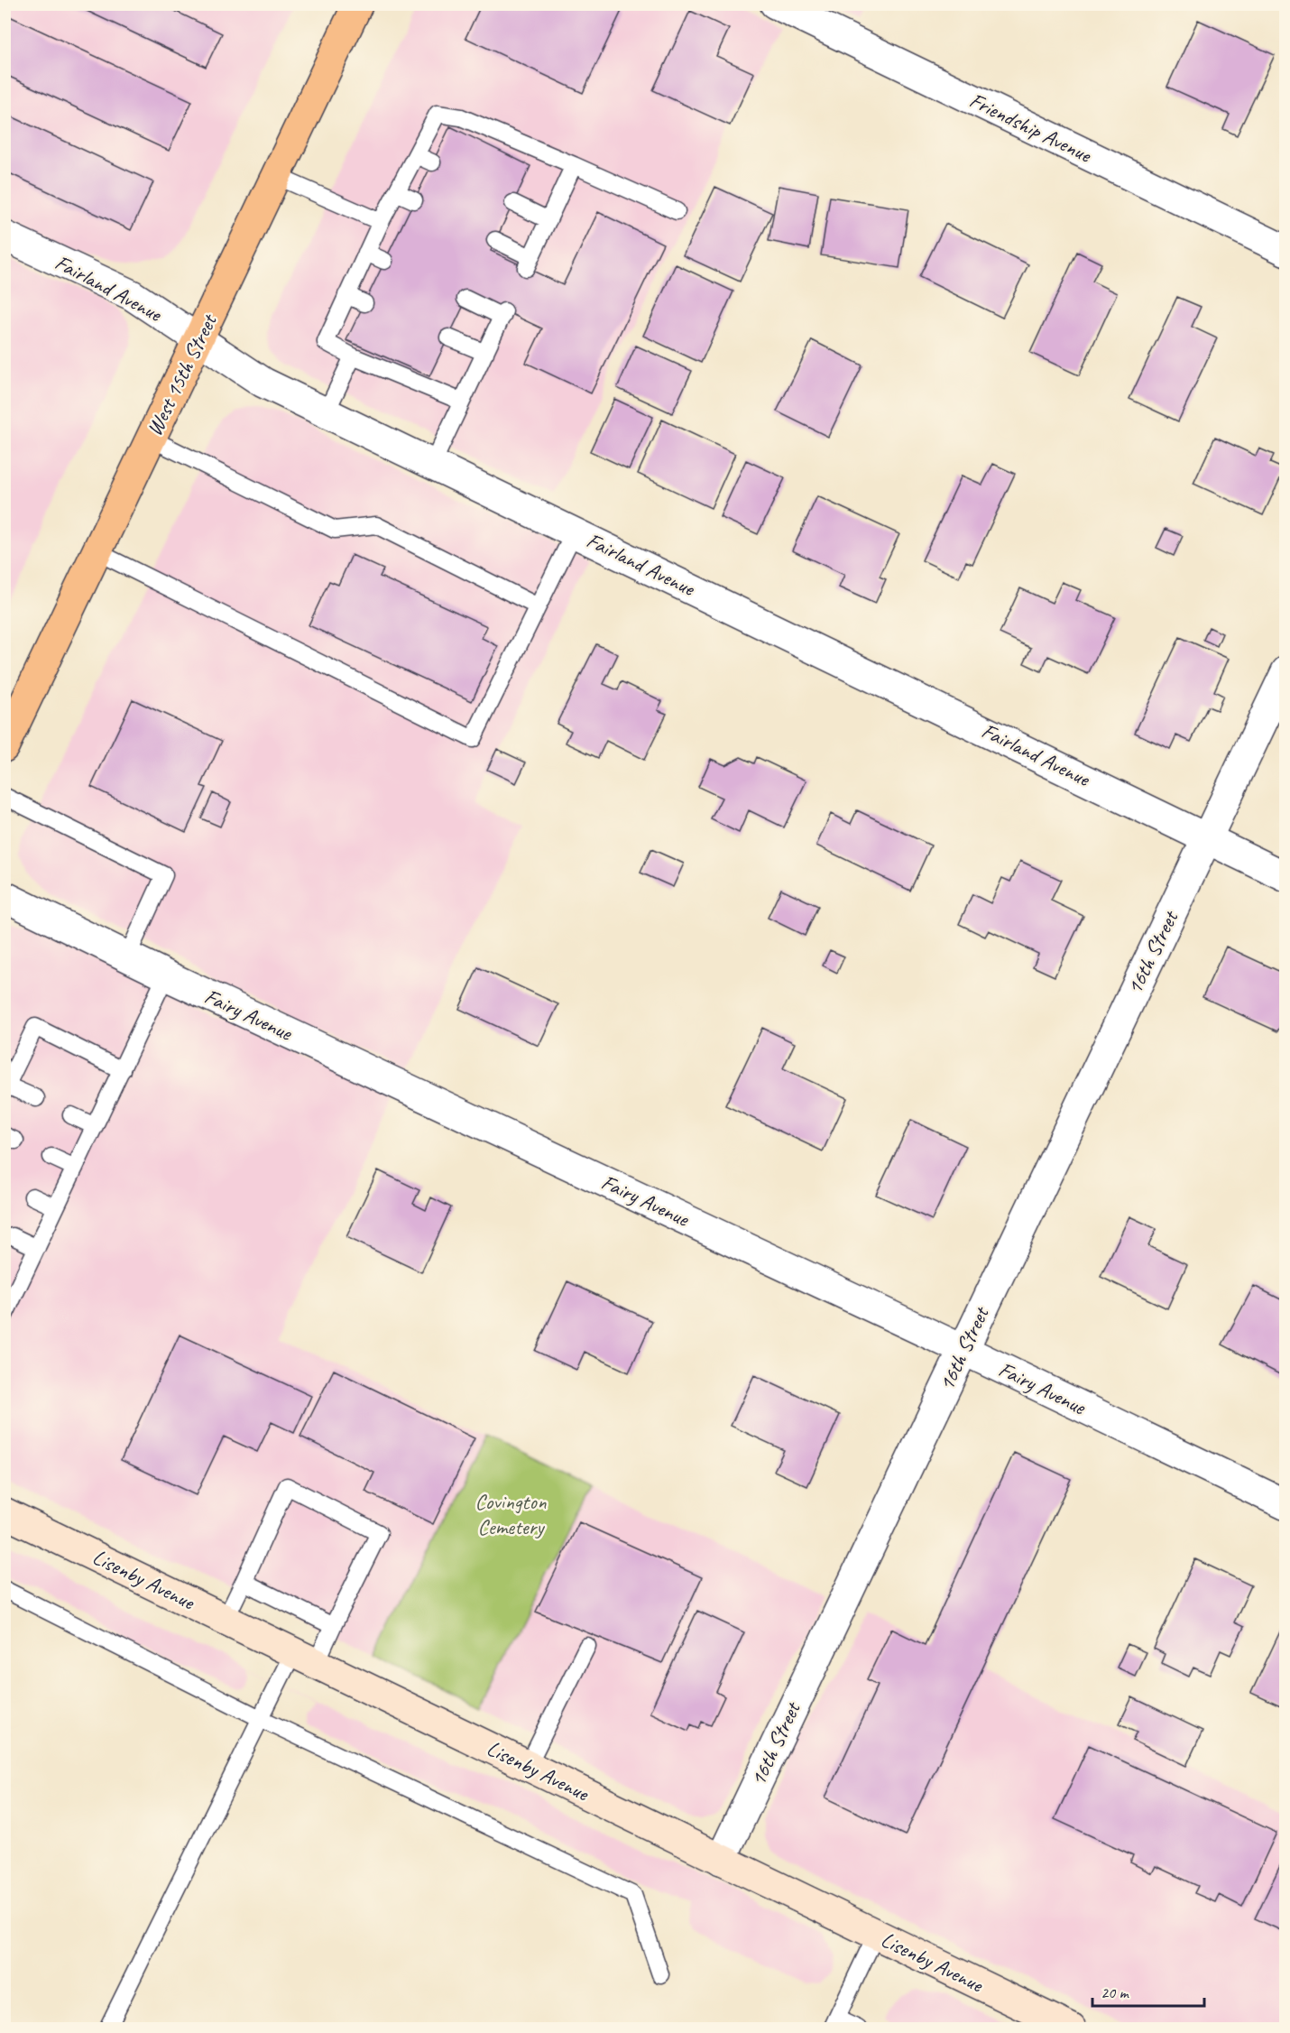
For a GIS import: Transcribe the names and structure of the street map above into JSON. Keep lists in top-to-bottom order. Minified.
{"streets":{"highway":["West 15th Street"],"main road":["Lisenby Avenue"],"street":["Friendship Avenue","Fairland Avenue","16th Street","Fairy Avenue"]},"crossings":[["Fairland Avenue","West 15th Street"],["Fairland Avenue","16th Street"],["16th Street","Fairy Avenue"],["16th Street","Lisenby Avenue"]],"parks":["Covington Cemetery"],"scale_bar":"20 m"}
